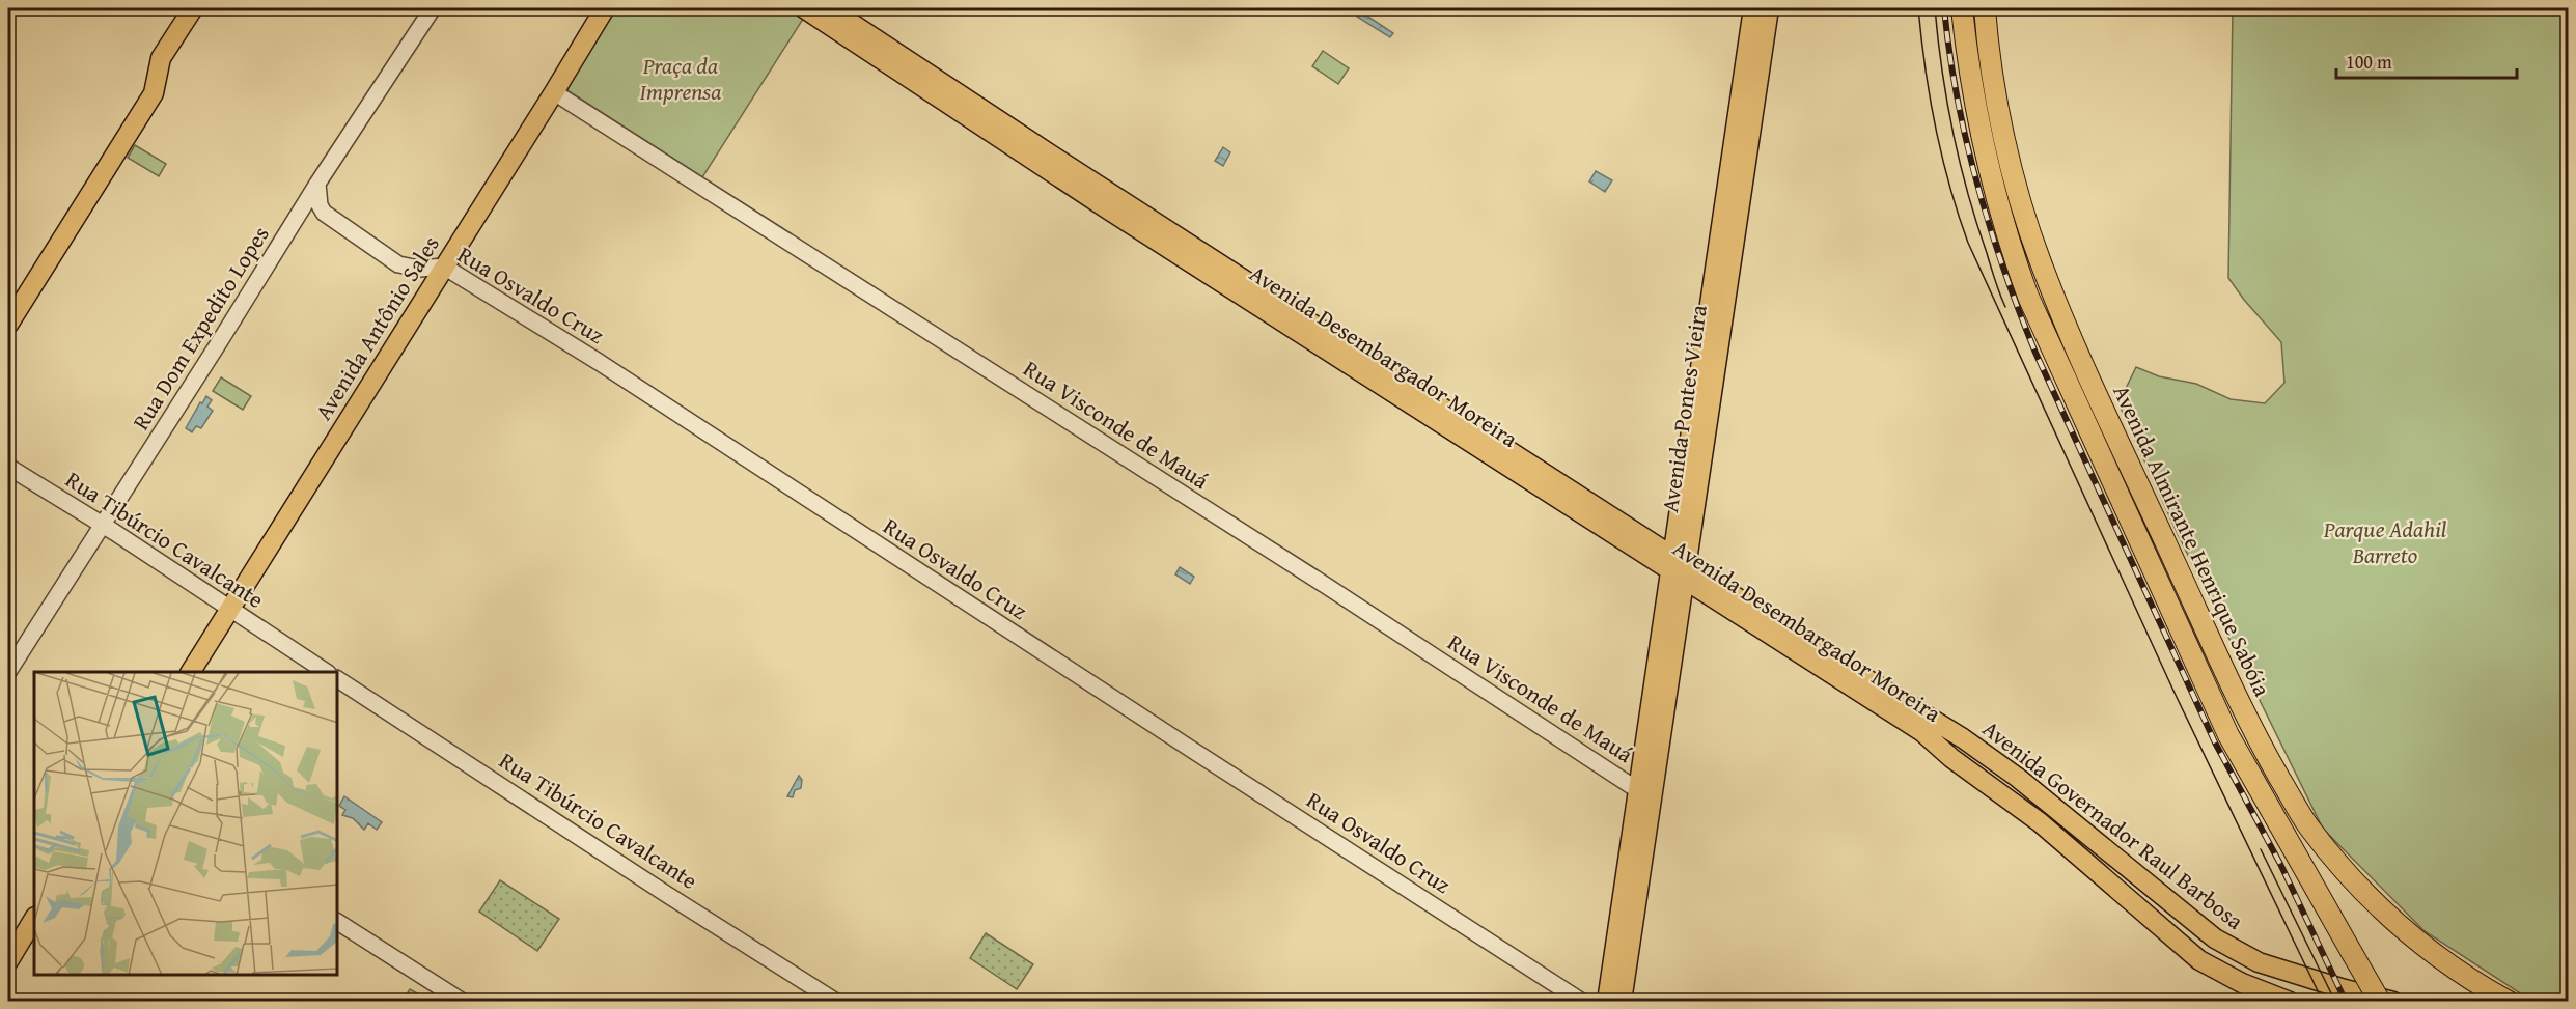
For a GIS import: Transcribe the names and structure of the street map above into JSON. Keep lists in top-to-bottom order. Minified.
{"streets":{"highway":["Avenida Almirante Henrique Sabóia"],"main road":["Avenida Antônio Sales","Avenida Desembargador Moreira","Avenida Pontes Vieira","Avenida Governador Raul Barbosa"],"street":["Rua Osvaldo Cruz","Rua Dom Expedito Lopes","Rua Visconde de Mauá","Rua Tibúrcio Cavalcante"]},"crossings":[["Rua Osvaldo Cruz","Rua Dom Expedito Lopes"],["Rua Osvaldo Cruz","Avenida Antônio Sales"],["Rua Dom Expedito Lopes","Rua Tibúrcio Cavalcante"],["Avenida Antônio Sales","Rua Visconde de Mauá"],["Avenida Antônio Sales","Rua Tibúrcio Cavalcante"],["Avenida Desembargador Moreira","Avenida Pontes Vieira"],["Avenida Desembargador Moreira","Avenida Governador Raul Barbosa"],["Avenida Pontes Vieira","Rua Visconde de Mauá"]],"parks":["Praça da Imprensa","Parque Adahil Barreto"],"scale_bar":"100 m"}
